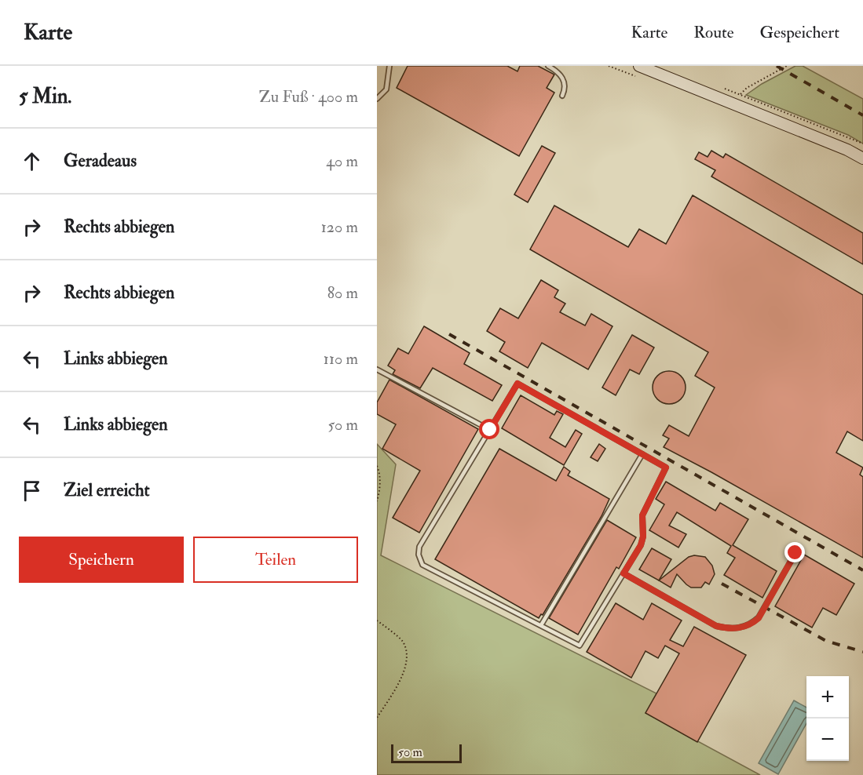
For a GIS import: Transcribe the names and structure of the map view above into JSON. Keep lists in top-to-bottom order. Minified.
{"scale_bar":"50 m","page":{"header":"Karte","nav":["Karte","Route","Gespeichert"],"heading":["5 Min.","Zu Fuß · 400 m"],"list":[["Geradeaus","40 m"],["Rechts abbiegen","120 m"],["Rechts abbiegen","80 m"],["Links abbiegen","110 m"],["Links abbiegen","50 m"],"Ziel erreicht"],"buttons":["Speichern","Teilen"],"map_buttons":["+","−"],"scale":"50 m"}}
